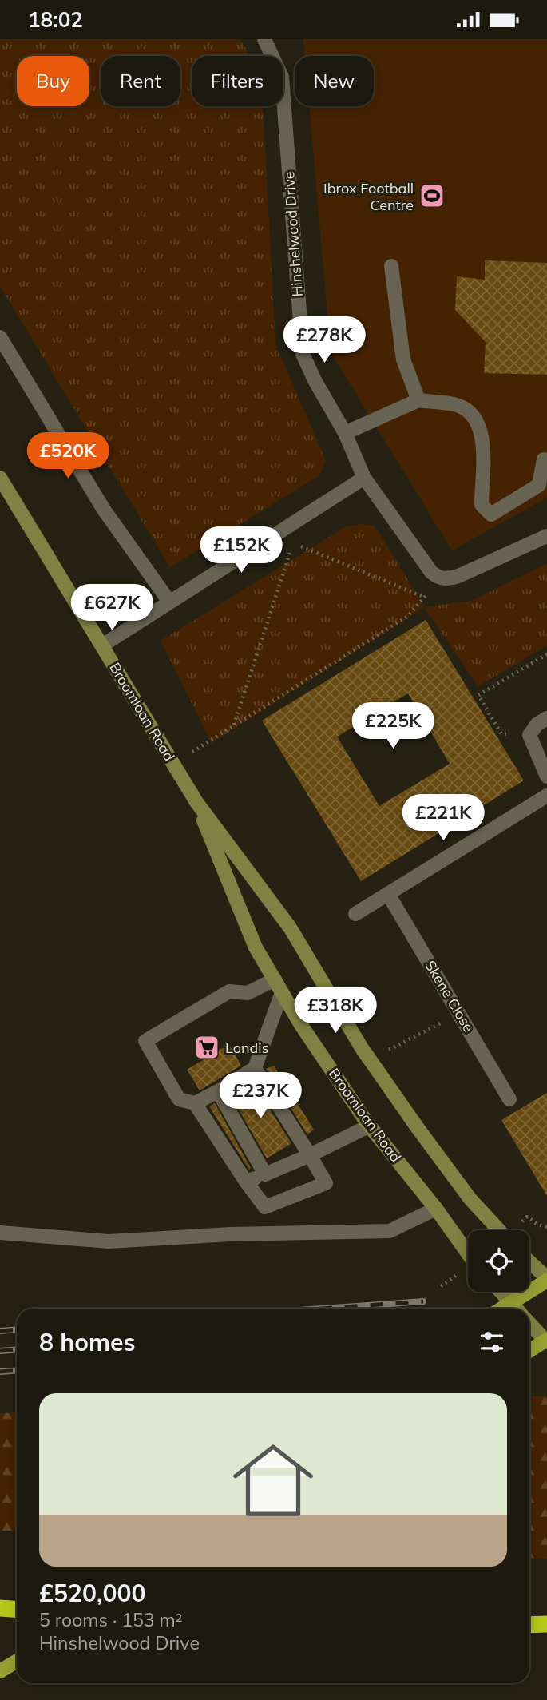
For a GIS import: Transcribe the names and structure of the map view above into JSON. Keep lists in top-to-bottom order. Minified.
{"streets":{"main road":["Broomloan Road"],"street":["Hinshelwood Drive","Skene Close"]},"places":{"sports":["Ibrox Football Centre"],"supermarket":["Londis"]},"page":{"status":"18:02","chip":["Buy","Rent","Filters","New"],"price":["£278K","£520K","£152K","£627K","£225K","£221K","£318K","£237K"],"heading":"8 homes","list":[{"name":"£520,000","note":"5 rooms · 153 m² · Hinshelwood Drive"}]}}
